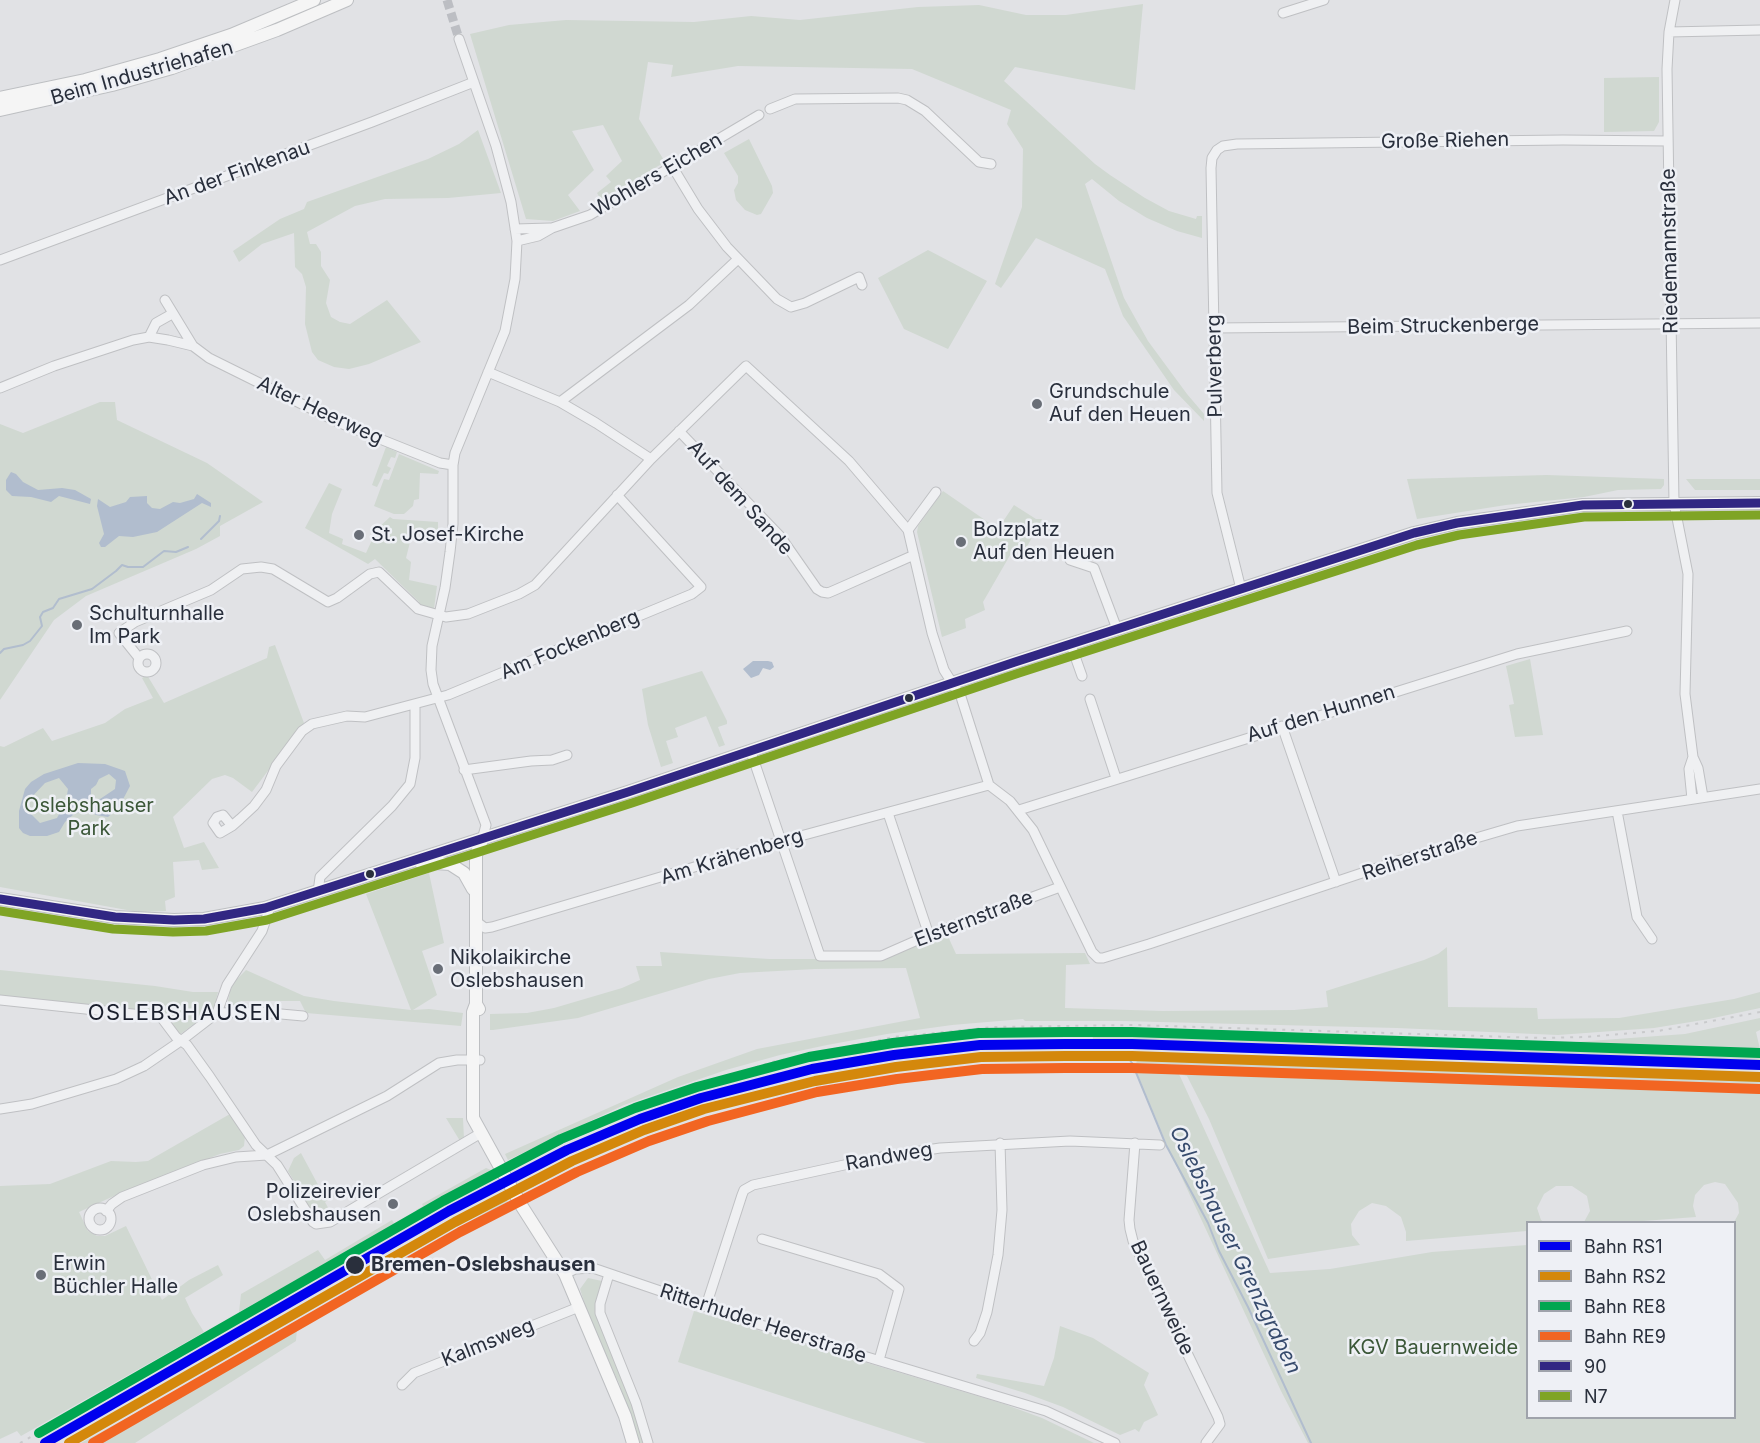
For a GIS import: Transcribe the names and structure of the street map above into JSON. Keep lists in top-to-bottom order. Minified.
{"streets":{"main road":["Beim Industriehafen"],"street":["Große Riehen","An der Finkenau","Wohlers Eichen","Riedemannstraße","Beim Struckenberge","Pulverberg","Alter Heerweg","Auf dem Sande","Am Fockenberg","Auf den Hunnen","Reiherstraße","Am Krähenberg","Elsternstraße","Randweg","Bauernweide","Ritterhuder Heerstraße","Kalmsweg"]},"crossings":[["Große Riehen","Riedemannstraße"],["Große Riehen","Pulverberg"],["Riedemannstraße","Beim Struckenberge"],["Beim Struckenberge","Pulverberg"],["Reiherstraße","Elsternstraße"],["Am Krähenberg","Elsternstraße"],["Randweg","Bauernweide"],["Randweg","Ritterhuder Heerstraße"]],"districts":["OSLEBSHAUSEN"],"water":["Oslebshauser Grenzgraben"],"parks":["Oslebshauser Park","KGV Bauernweide"],"places":["Grundschule Auf den Heuen","St. Josef-Kirche","Bolzplatz Auf den Heuen","Schulturnhalle Im Park","Nikolaikirche Oslebshausen","Polizeirevier Oslebshausen","Bremen-Oslebshausen","Erwin Büchler Halle"],"lines":["transit line 90","transit line N7","rail line RE8","rail line RS1","rail line RS2","rail line RE9"],"legend":["Bahn RS1","Bahn RS2","Bahn RE8","Bahn RE9","90","N7"]}
